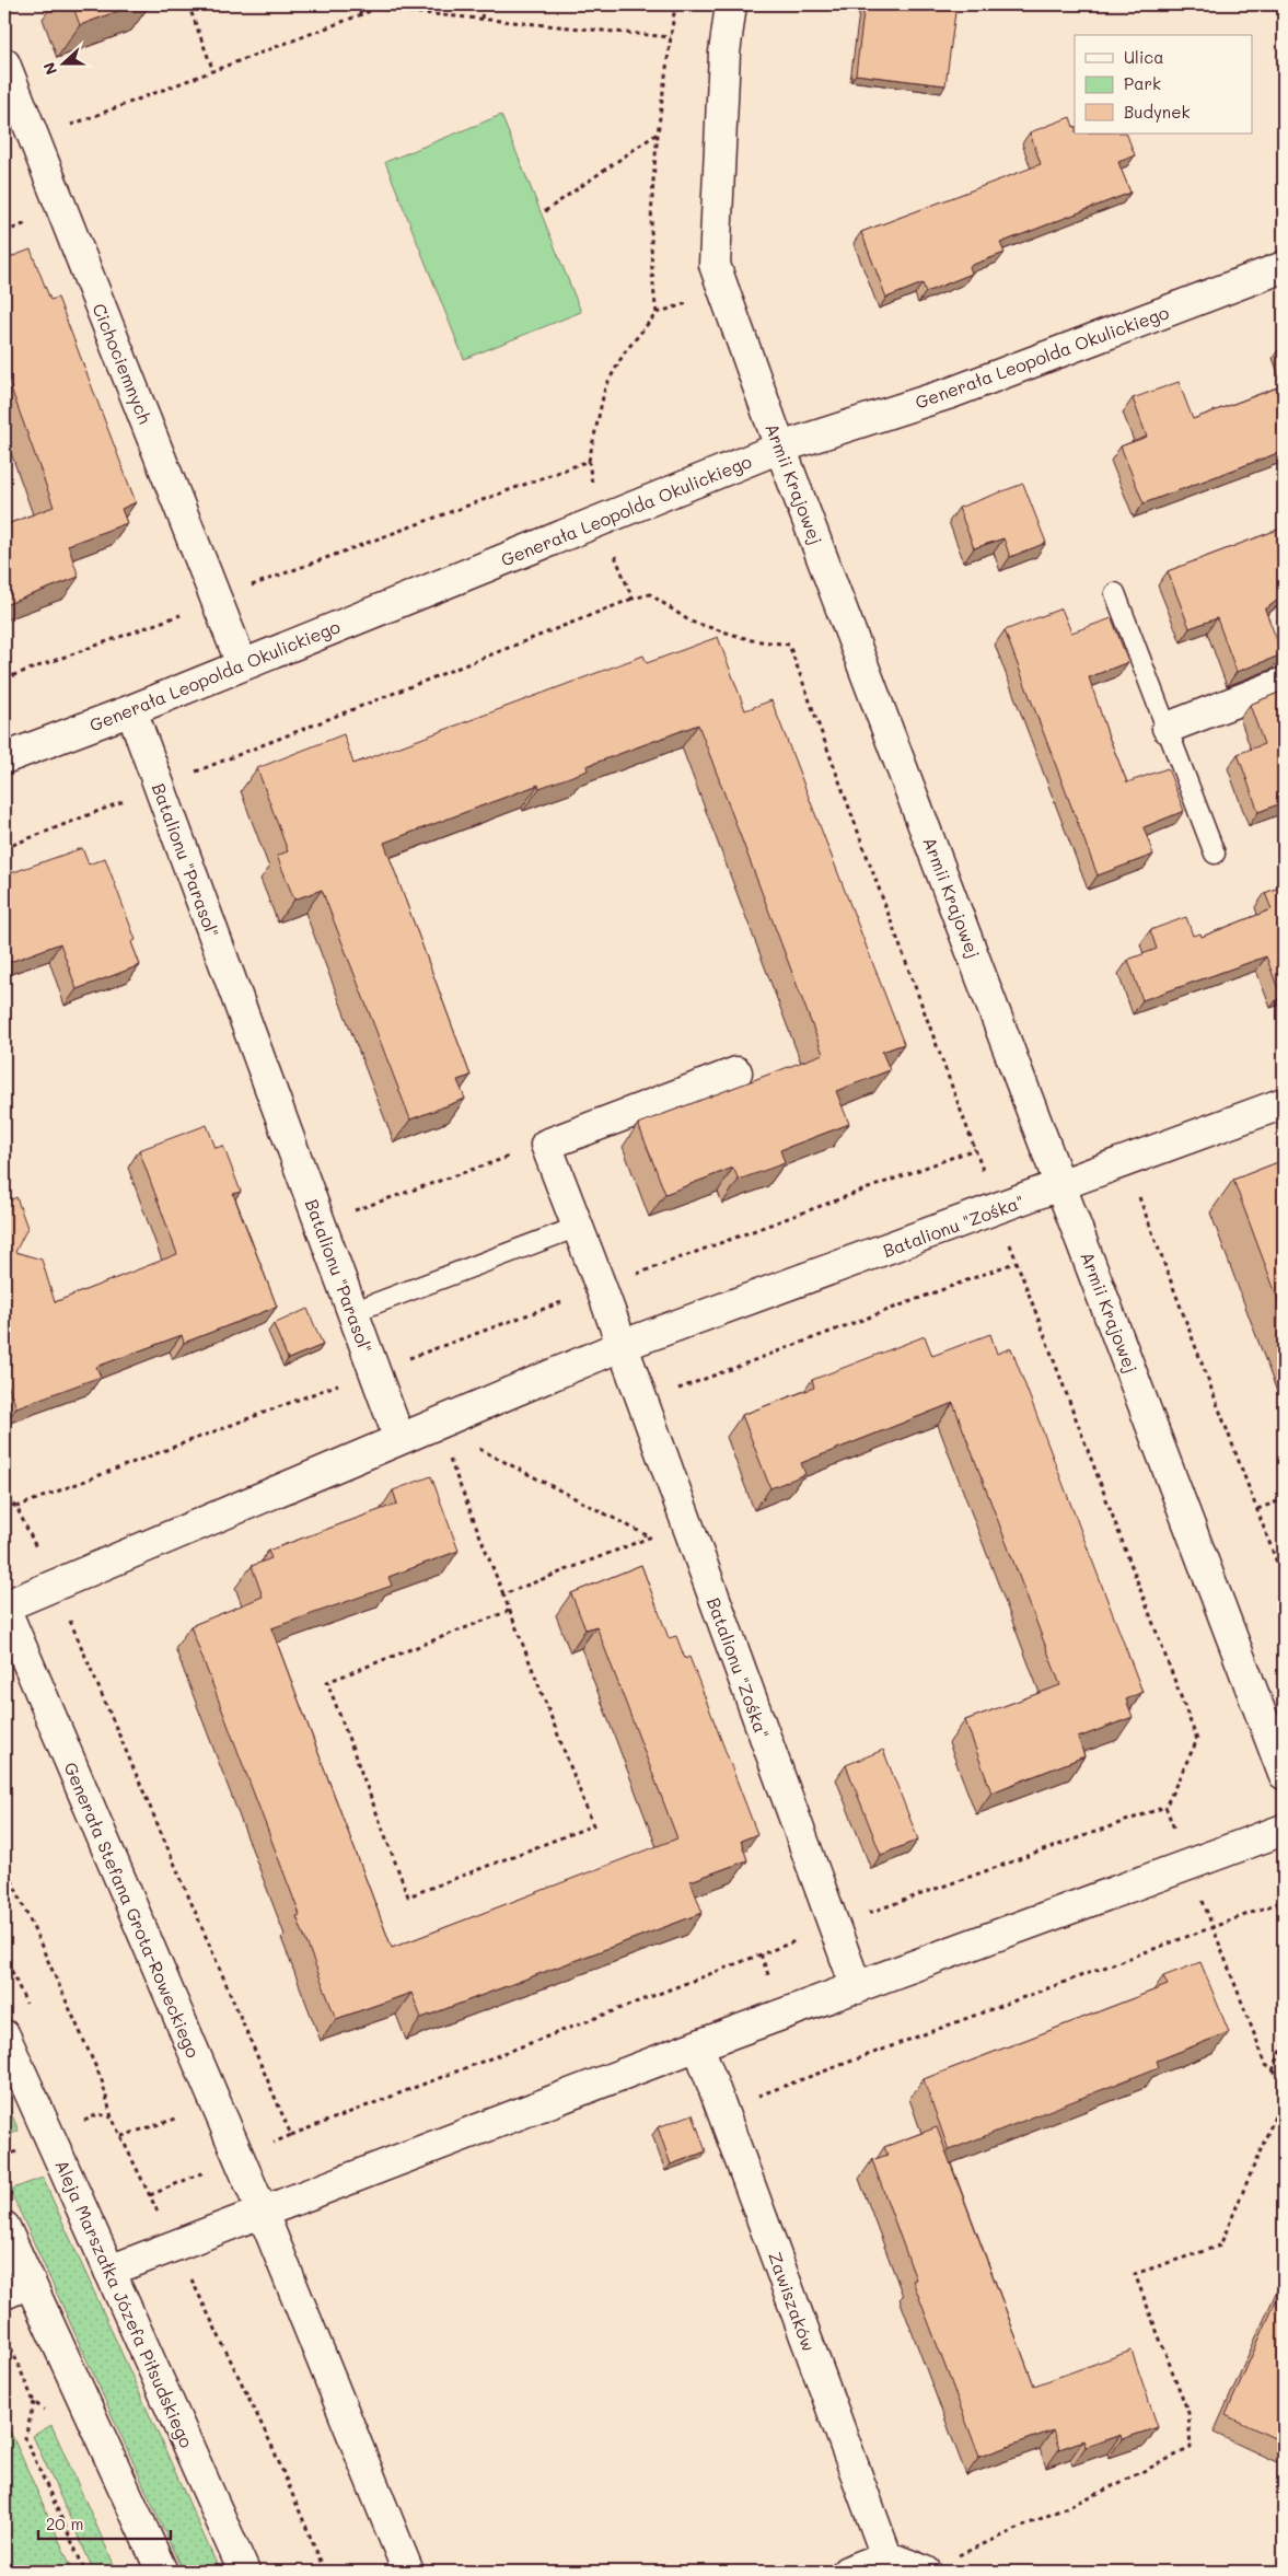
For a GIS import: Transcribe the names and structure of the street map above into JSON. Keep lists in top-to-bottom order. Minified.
{"streets":{"street":["Generała Leopolda Okulickiego","Cichociemnych","Armii Krajowej","Batalionu \"Parasol\"","Batalionu \"Zośka\"","Generała Stefana Grota-Roweckiego","Zawiszaków","Aleja Marszałka Józefa Piłsudskiego"]},"crossings":[["Generała Leopolda Okulickiego","Cichociemnych"],["Generała Leopolda Okulickiego","Armii Krajowej"],["Generała Leopolda Okulickiego","Batalionu \"Parasol\""],["Armii Krajowej","Batalionu \"Zośka\""],["Batalionu \"Parasol\"","Batalionu \"Zośka\""]],"legend":["Ulica","Park","Budynek"],"scale_bar":"20 m","north":"left"}
